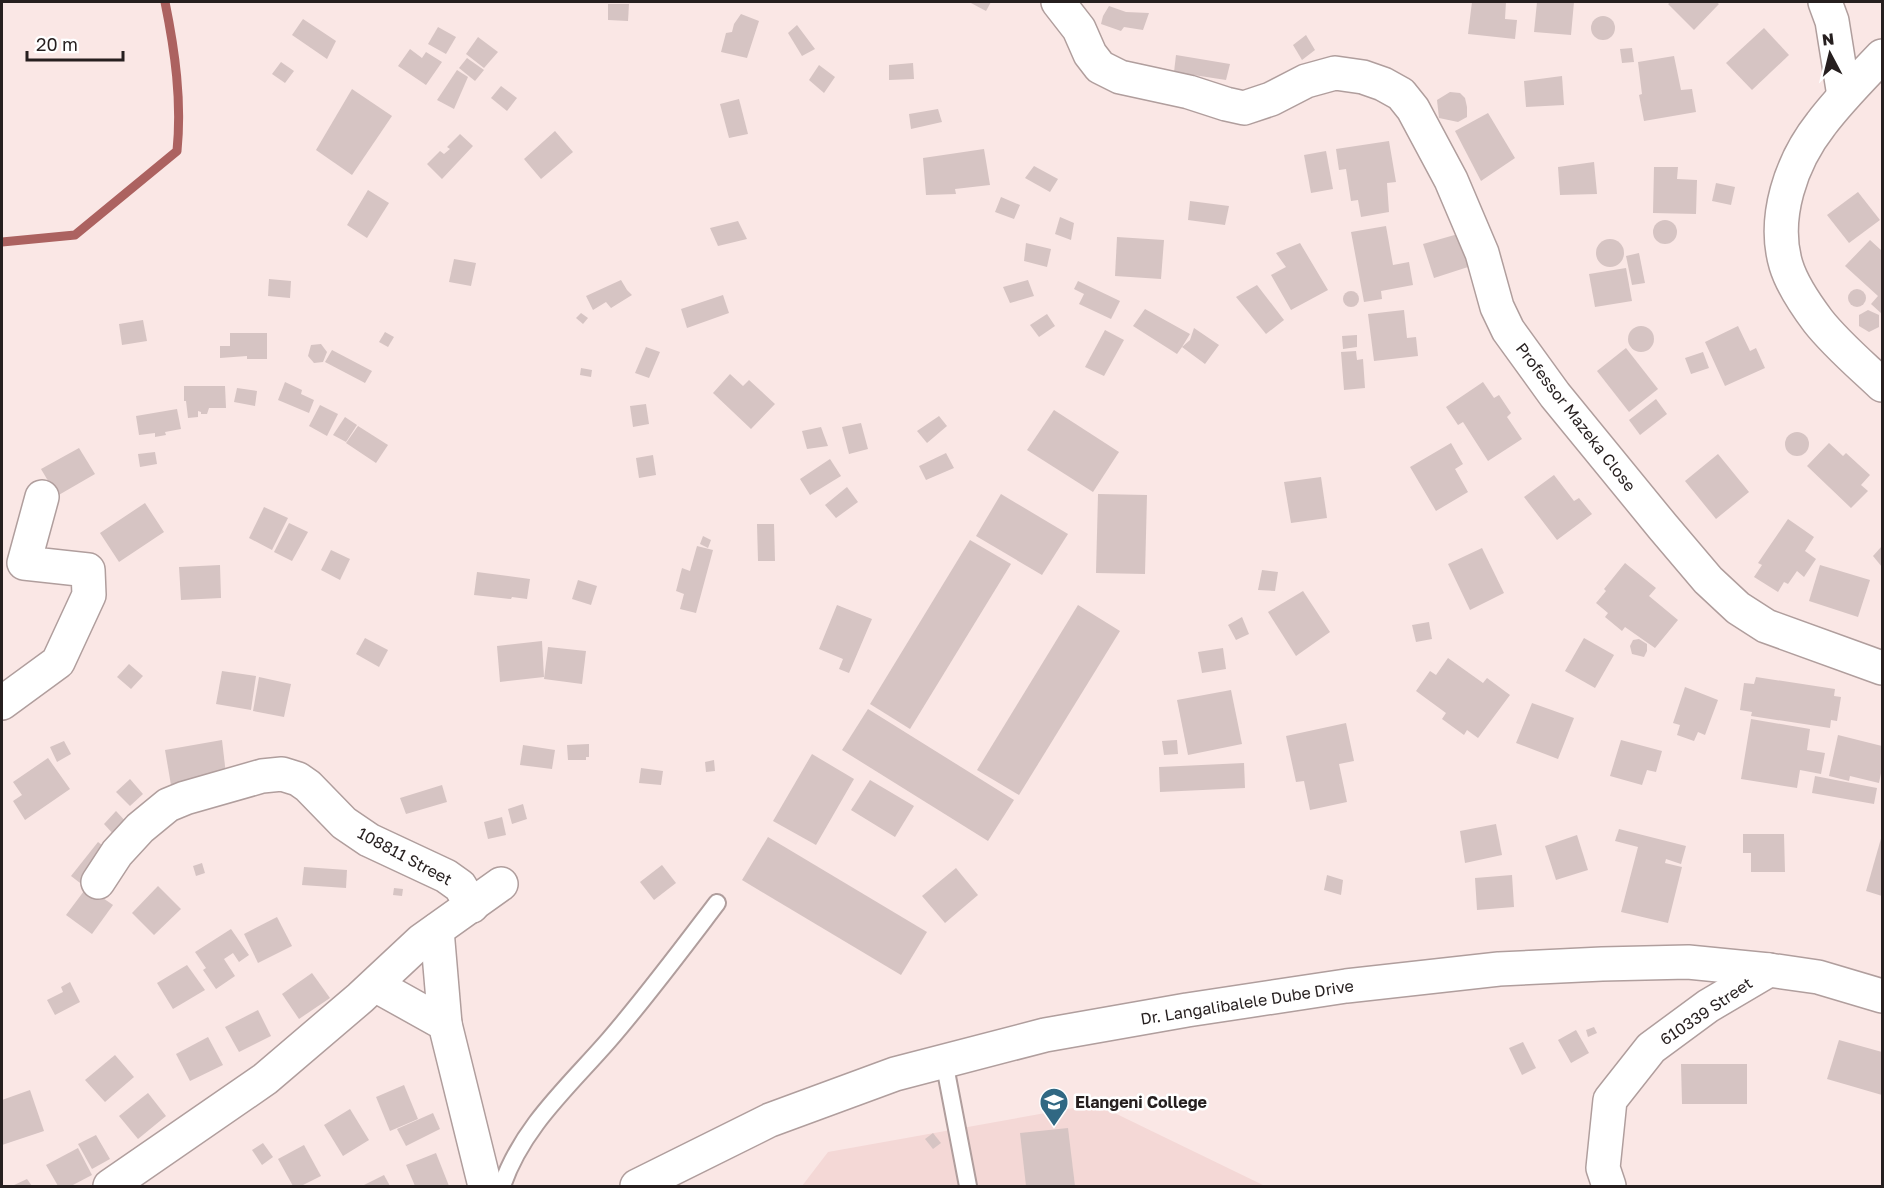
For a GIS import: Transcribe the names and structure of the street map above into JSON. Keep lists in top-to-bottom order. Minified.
{"streets":{"street":["Professor Mazeka Close","108811 Street","Dr. Langalibalele Dube Drive","610339 Street"]},"crossings":[["Dr. Langalibalele Dube Drive","610339 Street"]],"places":{"school or university":["Elangeni College"]},"scale_bar":"20 m","north":"top"}
